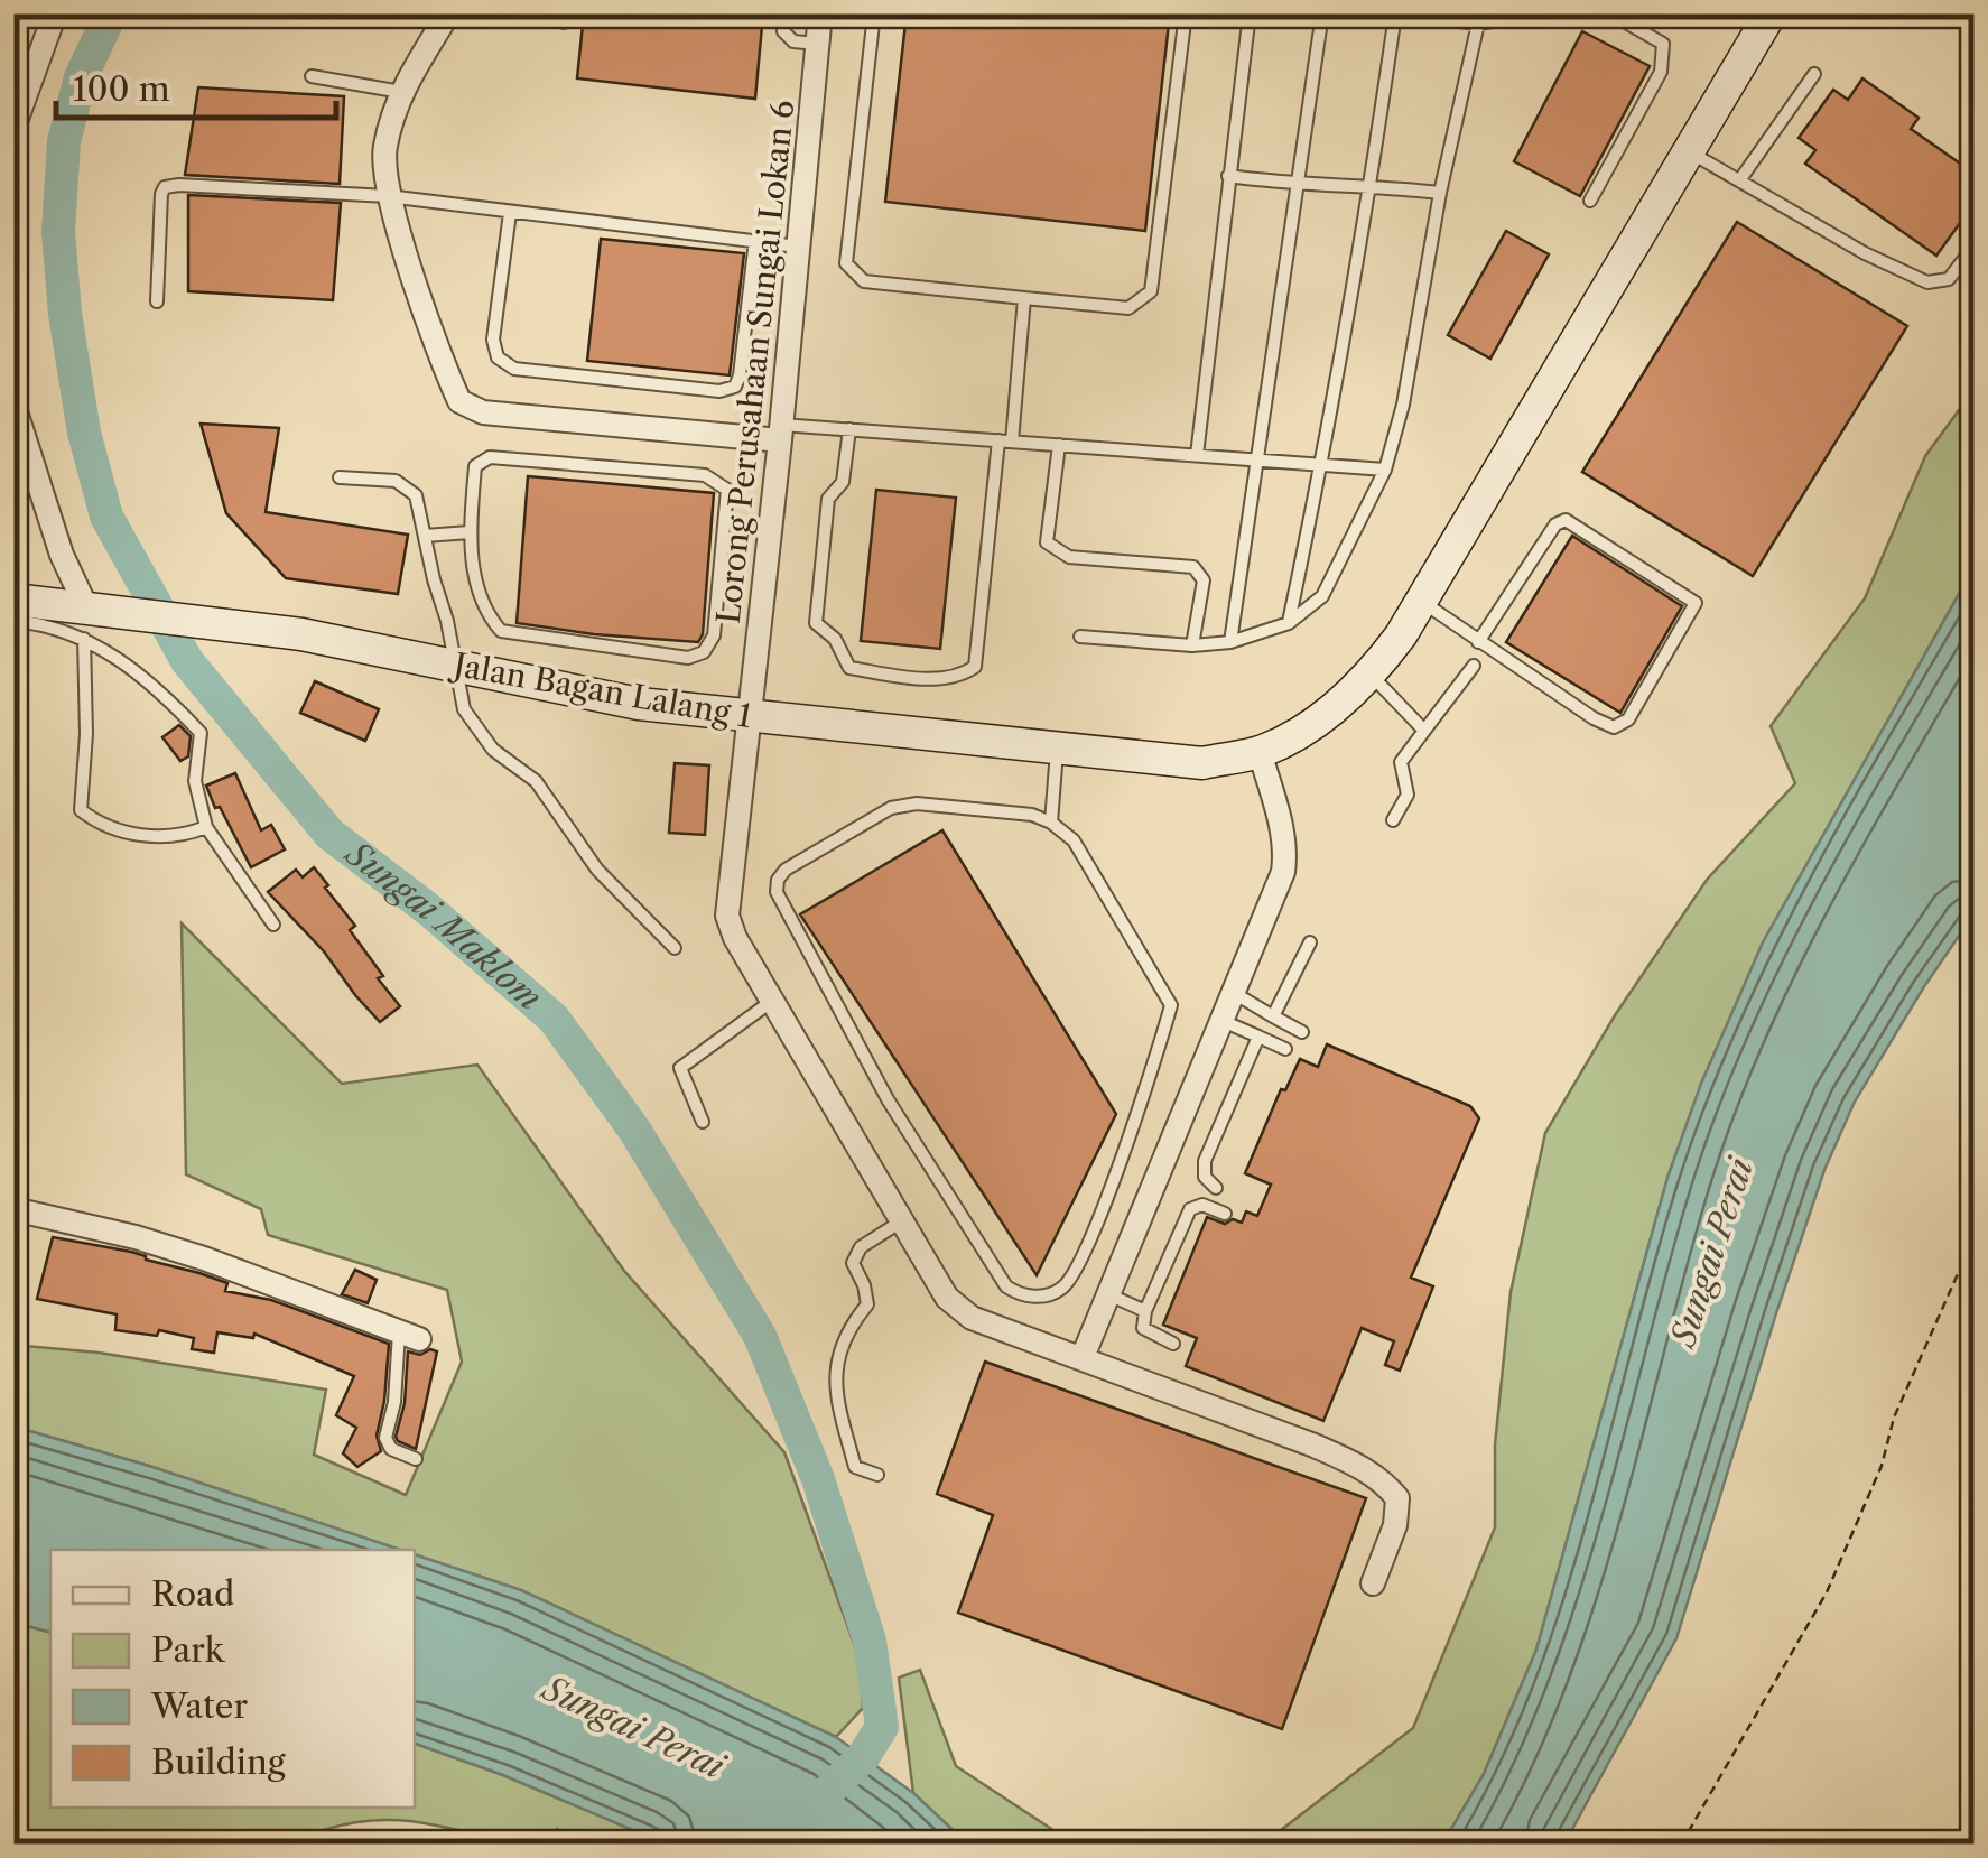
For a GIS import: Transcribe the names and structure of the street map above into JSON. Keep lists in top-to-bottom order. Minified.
{"streets":{"main road":["Jalan Bagan Lalang 1"],"street":["Lorong Perusahaan Sungai Lokan 6"]},"crossings":[["Lorong Perusahaan Sungai Lokan 6","Jalan Bagan Lalang 1"]],"water":["Sungai Maklom","Sungai Perai"],"legend":["Road","Park","Water","Building"],"scale_bar":"100 m"}
